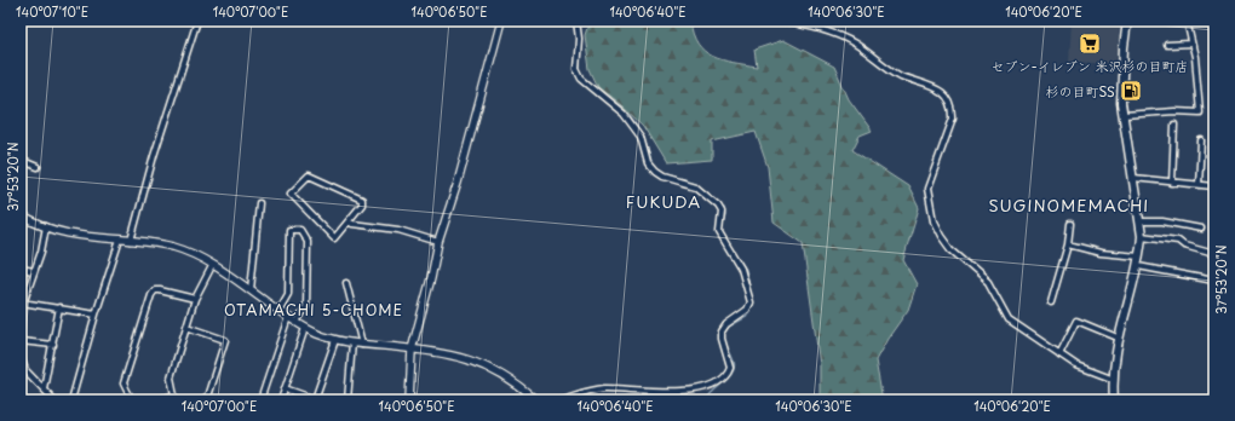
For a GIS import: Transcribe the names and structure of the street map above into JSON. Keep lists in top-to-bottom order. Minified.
{"districts":["FUKUDA","SUGINOMEMACHI","OTAMACHI 5-CHOME"],"places":{"supermarket":["セブン-イレブン 米沢杉の目町店"],"fuel station":["杉の目町SS"]},"coordinates":["140°07'10\"E","140°07'00\"E","140°06'50\"E","140°06'40\"E","140°06'30\"E","140°06'20\"E","37°53'20\"N"]}
